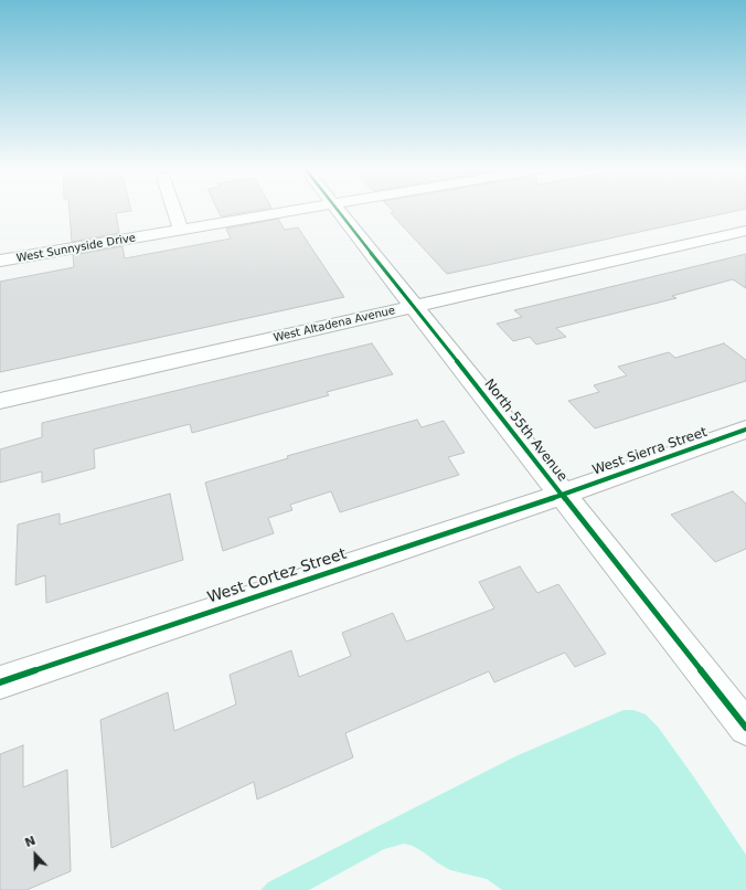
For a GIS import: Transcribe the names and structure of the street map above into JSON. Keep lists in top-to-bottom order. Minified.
{"streets":{"street":["West Sunnyside Drive","West Altadena Avenue","North 55th Avenue","West Sierra Street","West Cortez Street"]},"crossings":[["West Altadena Avenue","North 55th Avenue"],["North 55th Avenue","West Sierra Street"],["North 55th Avenue","West Cortez Street"],["West Sierra Street","West Cortez Street"]],"north":"top"}
